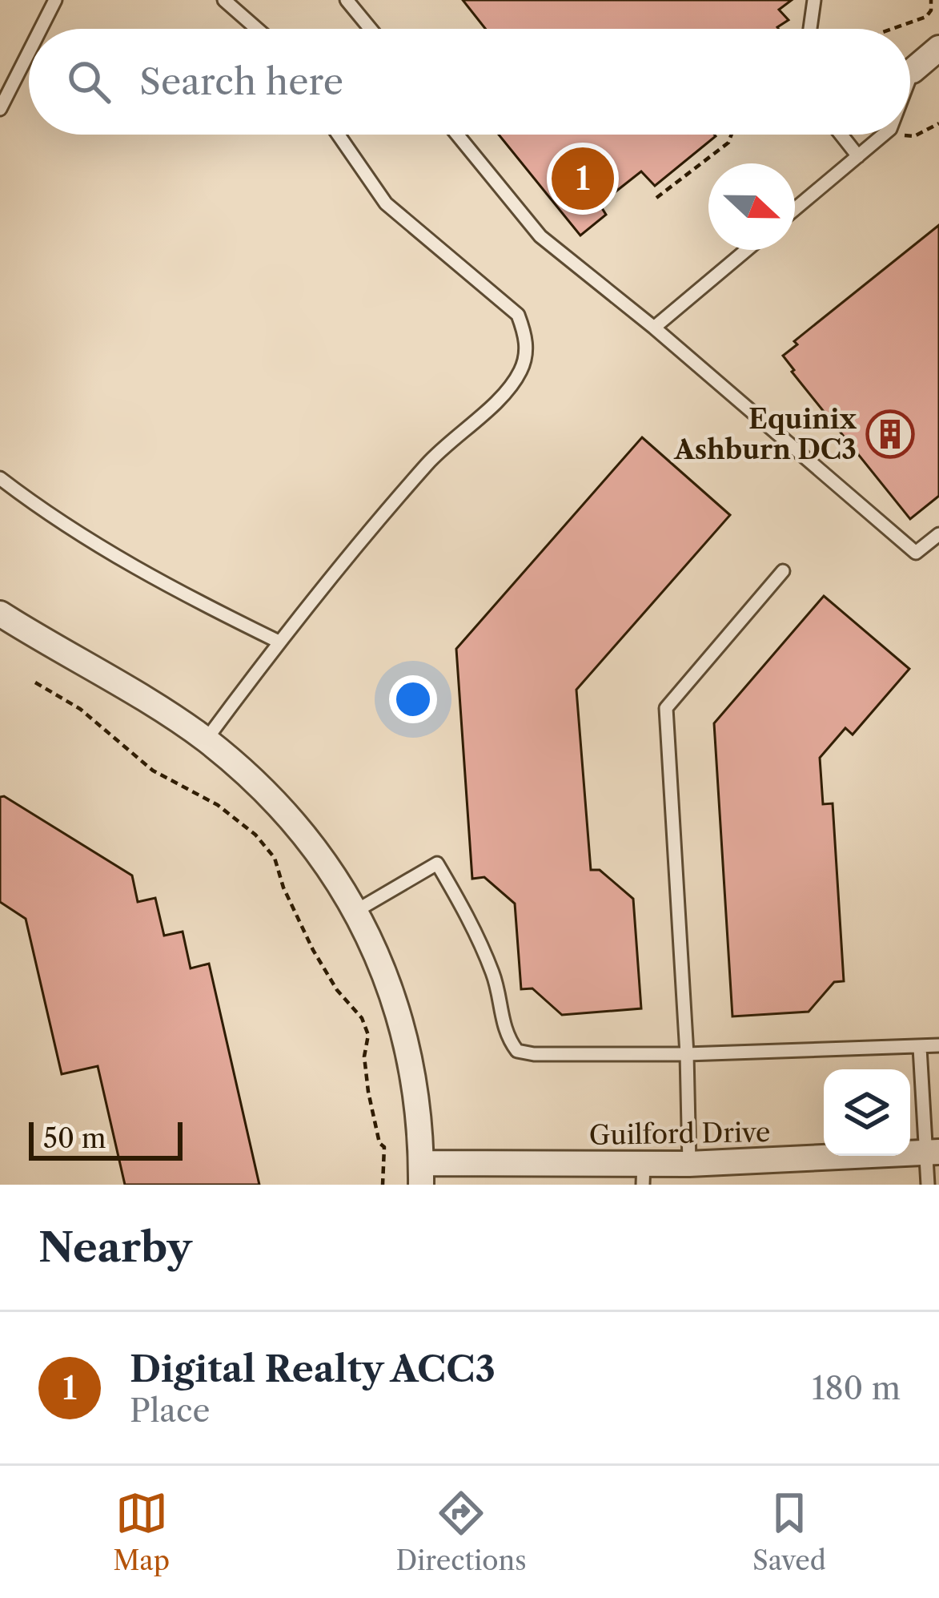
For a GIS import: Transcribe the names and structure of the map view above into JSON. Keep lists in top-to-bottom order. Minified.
{"streets":{"street":["Guilford Drive"]},"places":{"building":["Equinix Ashburn DC3"]},"scale_bar":"50 m","north":"right","page":{"search":"Search here","pins":"1","scale":"50 m","heading":"Nearby","list":[{"mark":"1","name":"Digital Realty ACC3","note":"Place","value":"180 m"}],"nav":["Map","Directions","Saved"]}}
